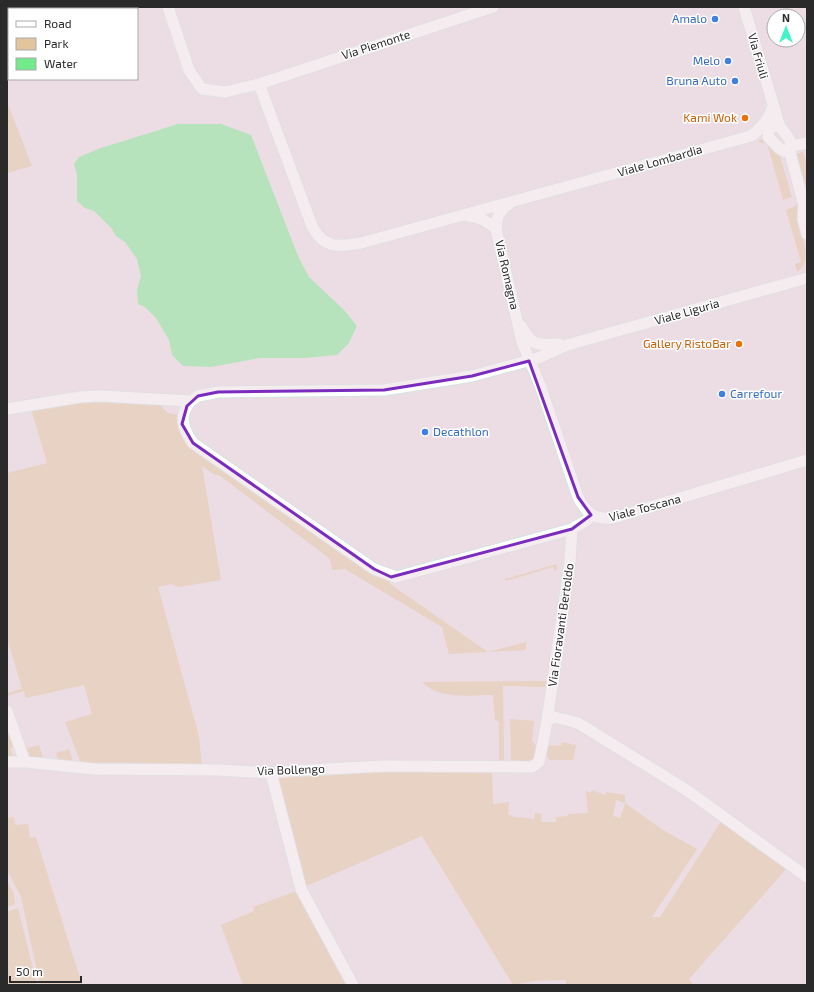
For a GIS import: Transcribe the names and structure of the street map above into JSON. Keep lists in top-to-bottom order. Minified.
{"streets":{"street":["Via Piemonte","Via Friuli","Viale Lombardia","Via Romagna","Viale Liguria","Viale Toscana","Via Fioravanti Bertoldo","Via Bollengo"]},"crossings":[["Via Piemonte","Viale Lombardia"],["Via Friuli","Viale Lombardia"],["Via Romagna","Viale Toscana"],["Via Fioravanti Bertoldo","Via Bollengo"]],"places":["Amalo","Melo","Bruna Auto","Kami Wok","Gallery RistoBar","Carrefour","Decathlon"],"legend":["Road","Park","Water"],"scale_bar":"50 m","north":"top"}
